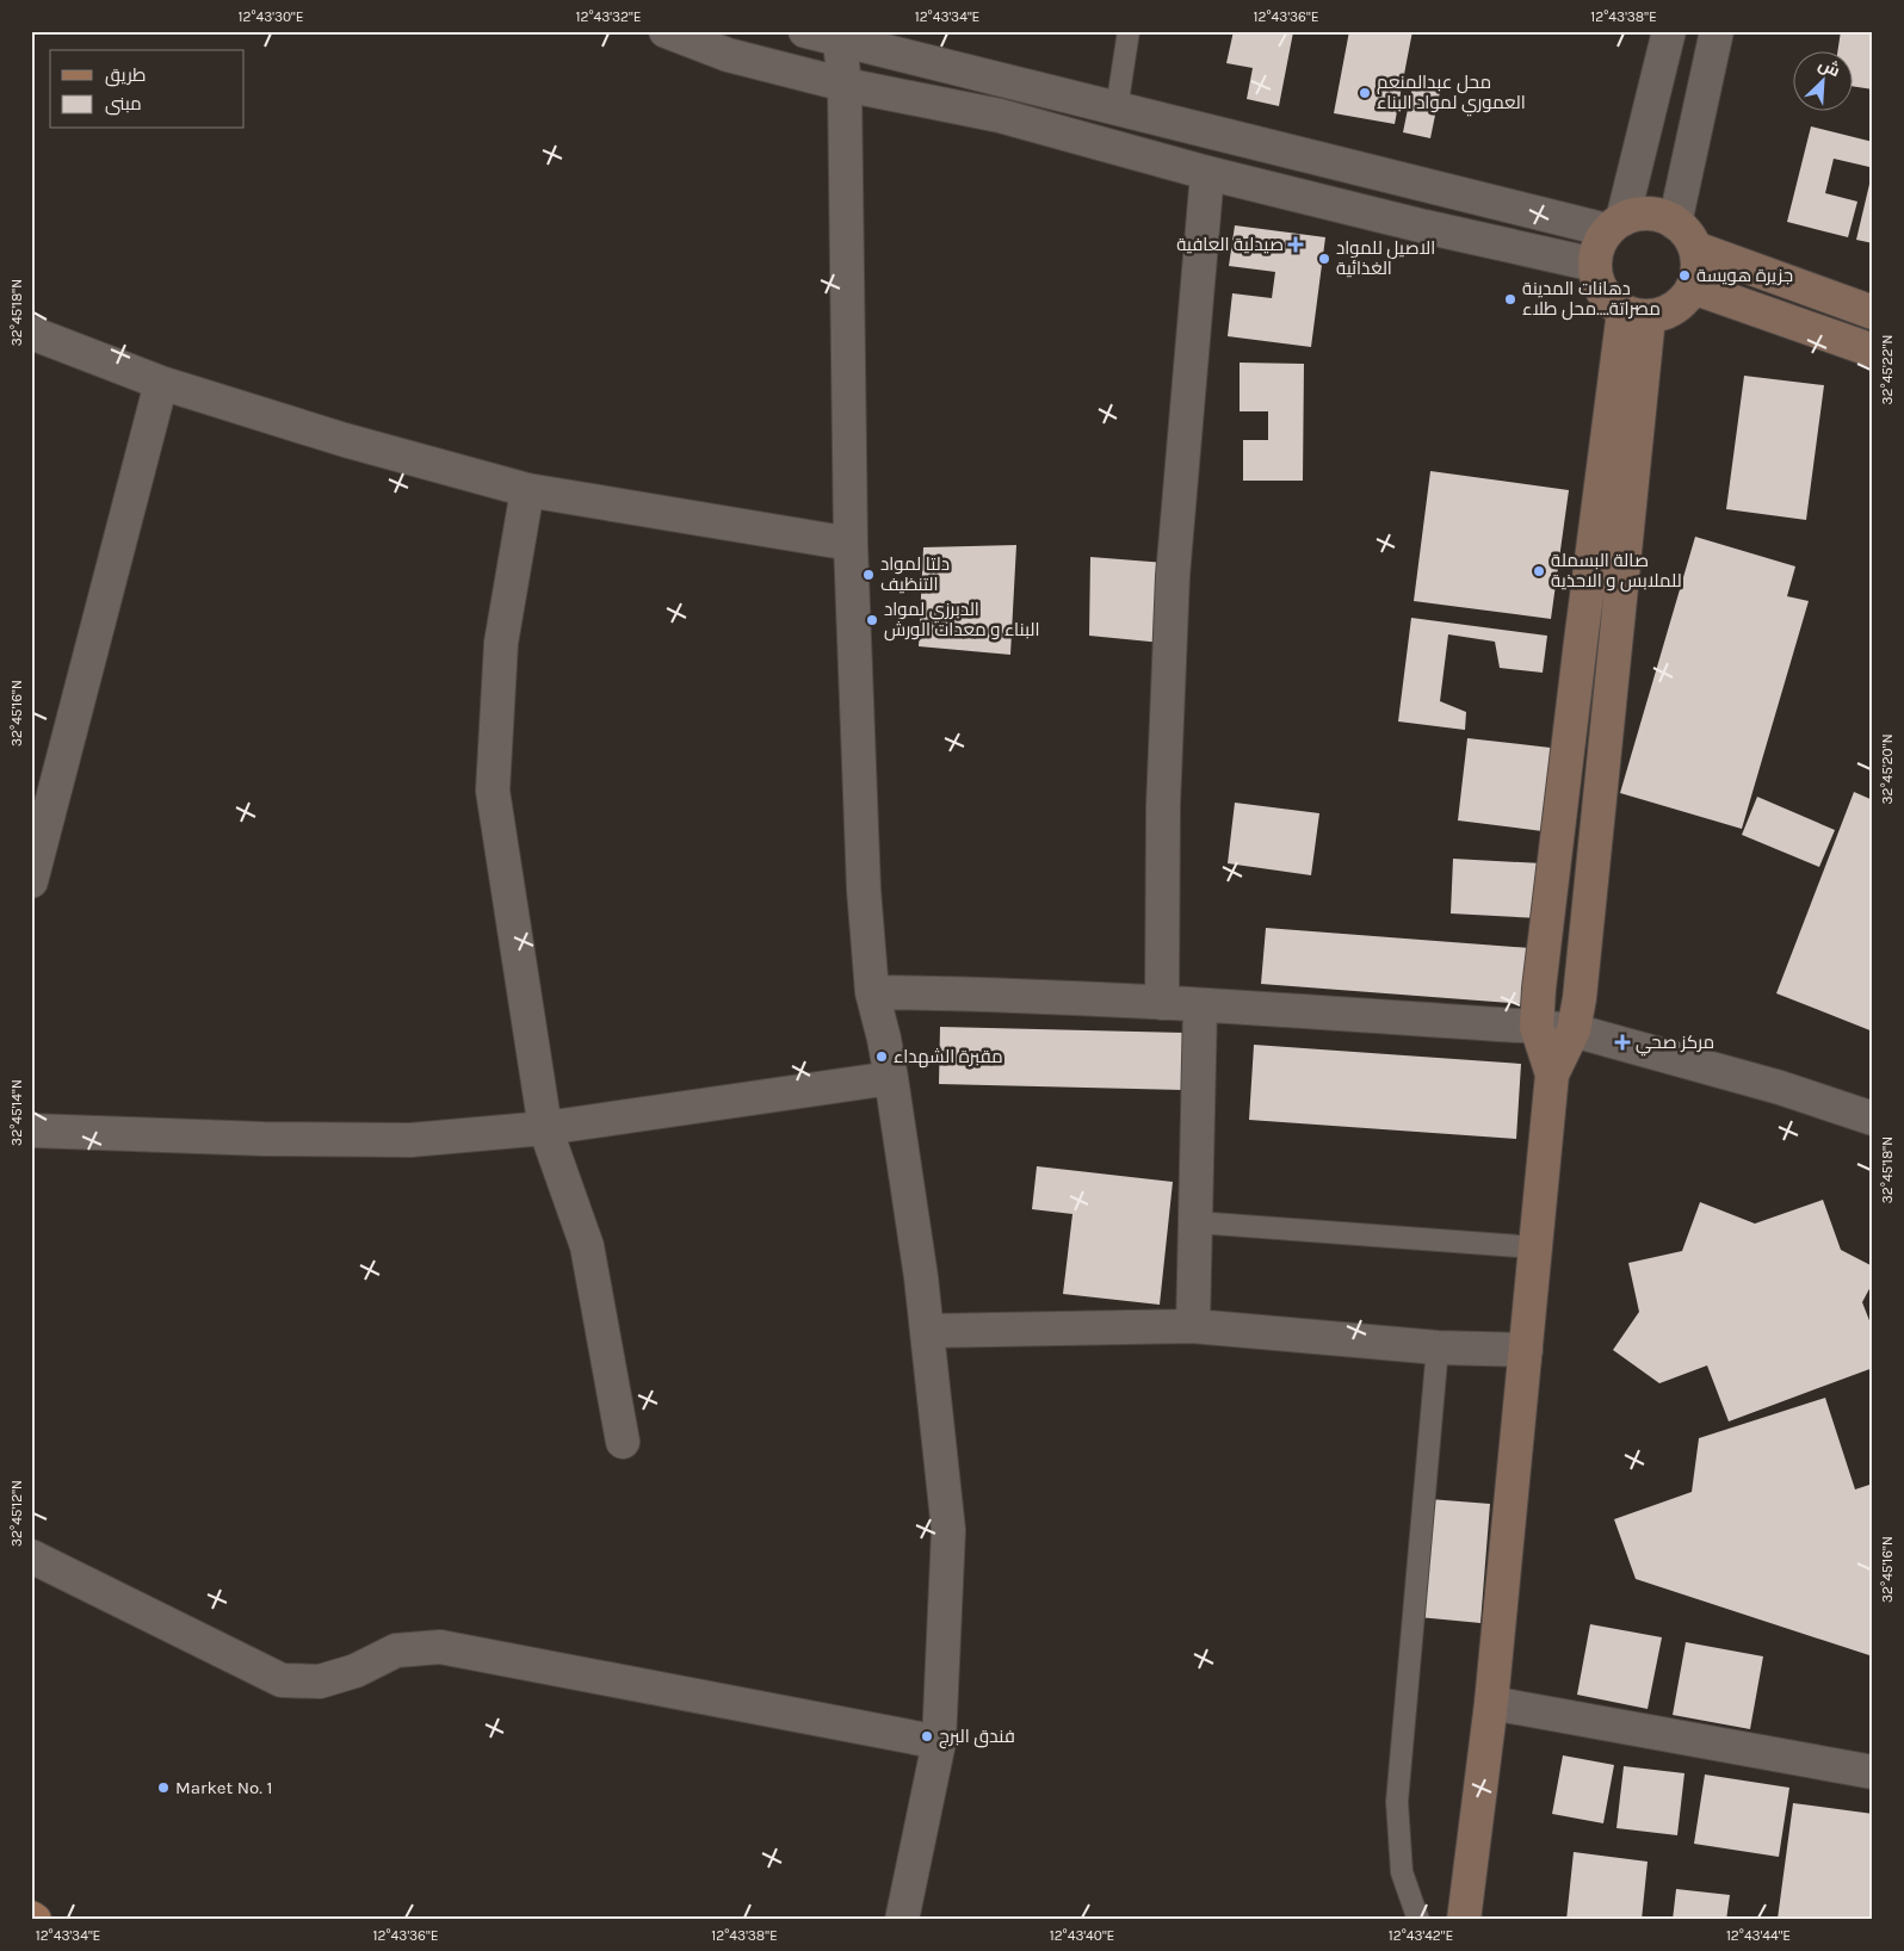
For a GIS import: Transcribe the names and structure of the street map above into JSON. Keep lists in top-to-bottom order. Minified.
{"places":{"other":["محل عبدالمنعم العموري لمواد البناء","الاصيل للمواد الغذائية","جزيرة هويسة","دهانات المدينة مصراتة....محل طلاء","صالة البسملة للملابس و الاحذية","دلتا لمواد التنظيف","الدبرزي لمواد البناء و معدات الورش","مقبرة الشهداء","فندق البرج","Market No. 1"],"health":["صيدلية العافية","مركز صحي"]},"legend":["طريق","مبنى"],"north":"top right","coordinates":["12°43'30\"E","12°43'32\"E","12°43'34\"E","12°43'36\"E","12°43'38\"E","32°45'18\"N","32°45'22\"N","32°45'16\"N","32°45'20\"N","32°45'14\"N","32°45'12\"N","12°43'40\"E","12°43'42\"E","12°43'44\"E"]}
